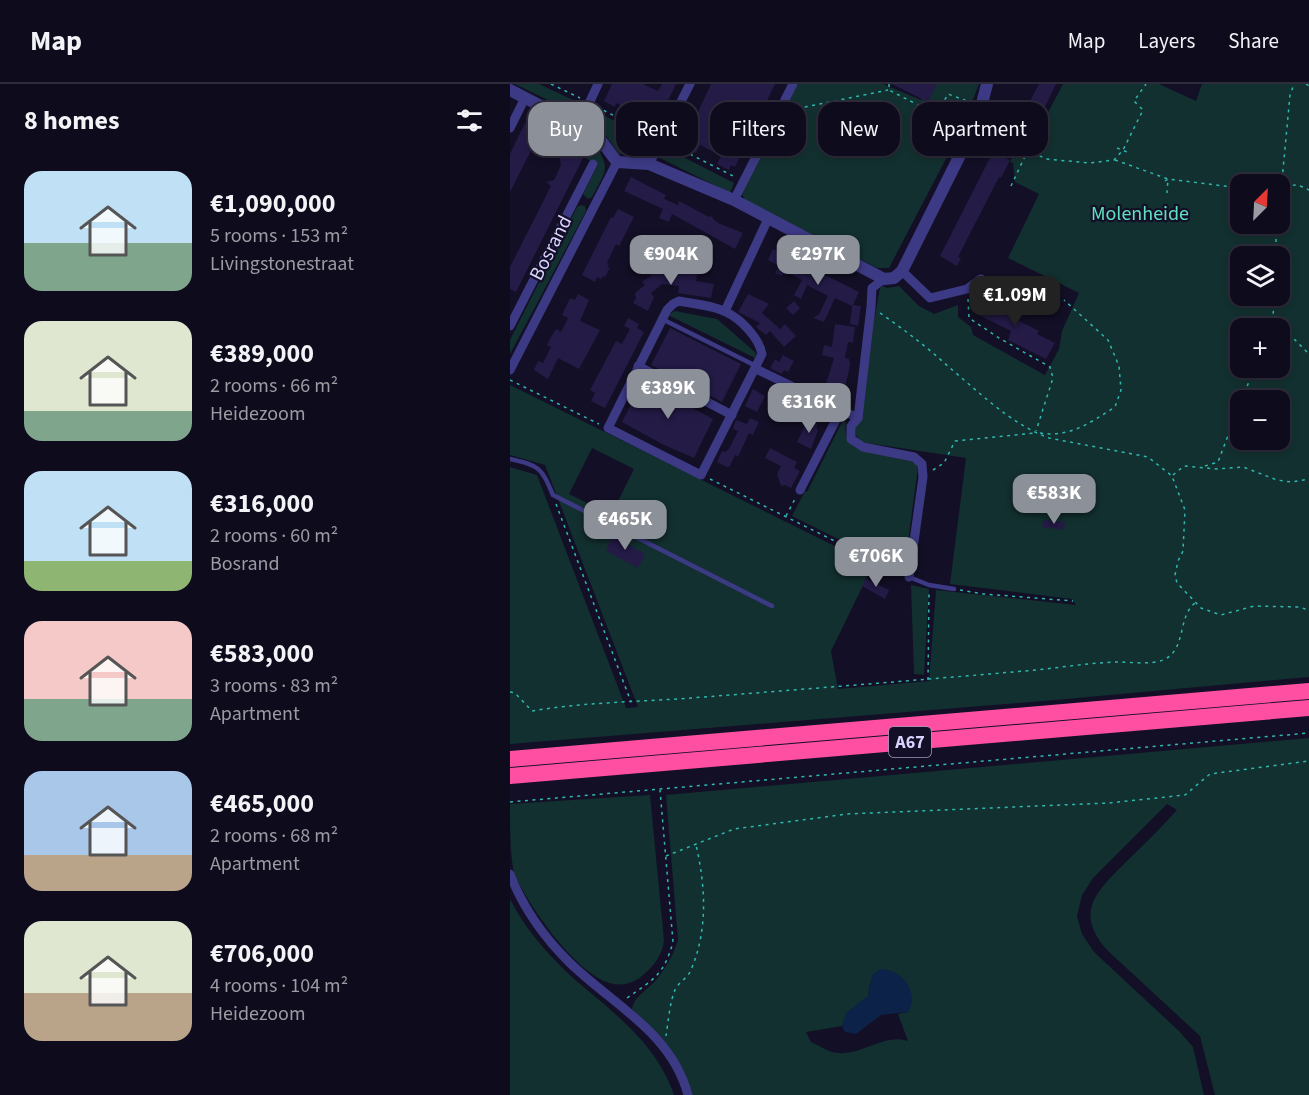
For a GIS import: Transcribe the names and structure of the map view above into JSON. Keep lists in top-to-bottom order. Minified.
{"streets":{"highway":["A67"],"street":["Bosrand"]},"parks":["Molenheide"],"north":"top right","page":{"header":"Map","nav":["Map","Layers","Share"],"heading":"8 homes","chip":["Buy","Rent","Filters","New","Apartment"],"list":[{"name":"€1,090,000","note":"5 rooms · 153 m² · Livingstonestraat"},{"name":"€389,000","note":"2 rooms · 66 m² · Heidezoom"},{"name":"€316,000","note":"2 rooms · 60 m² · Bosrand"},{"name":"€583,000","note":"3 rooms · 83 m² · Apartment"},{"name":"€465,000","note":"2 rooms · 68 m² · Apartment"},{"name":"€706,000","note":"4 rooms · 104 m² · Heidezoom"}],"map_buttons":["+","−"],"price":["€904K","€297K","€1.09M","€389K","€316K","€583K","€465K","€706K"]}}
